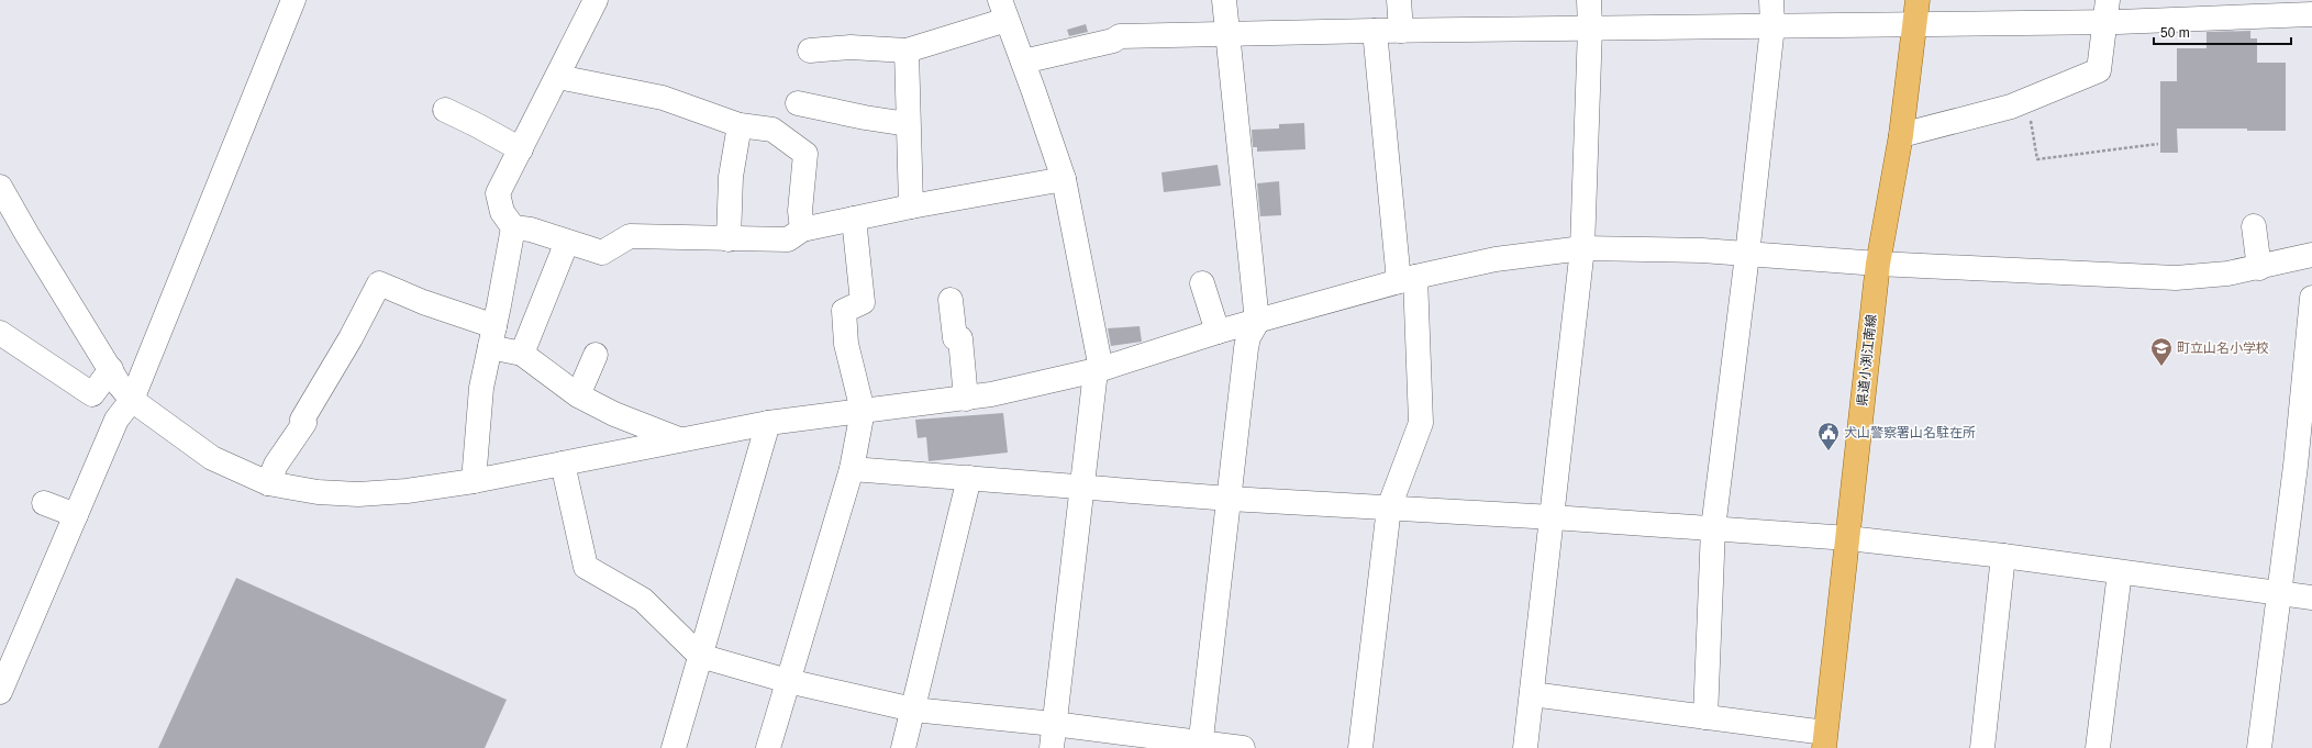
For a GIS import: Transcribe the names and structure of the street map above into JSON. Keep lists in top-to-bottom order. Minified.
{"streets":{"main road":["県道小渕江南線"]},"places":{"school or university":["町立山名小学校"],"public building":["犬山警察署山名駐在所"]},"scale_bar":"50 m"}
